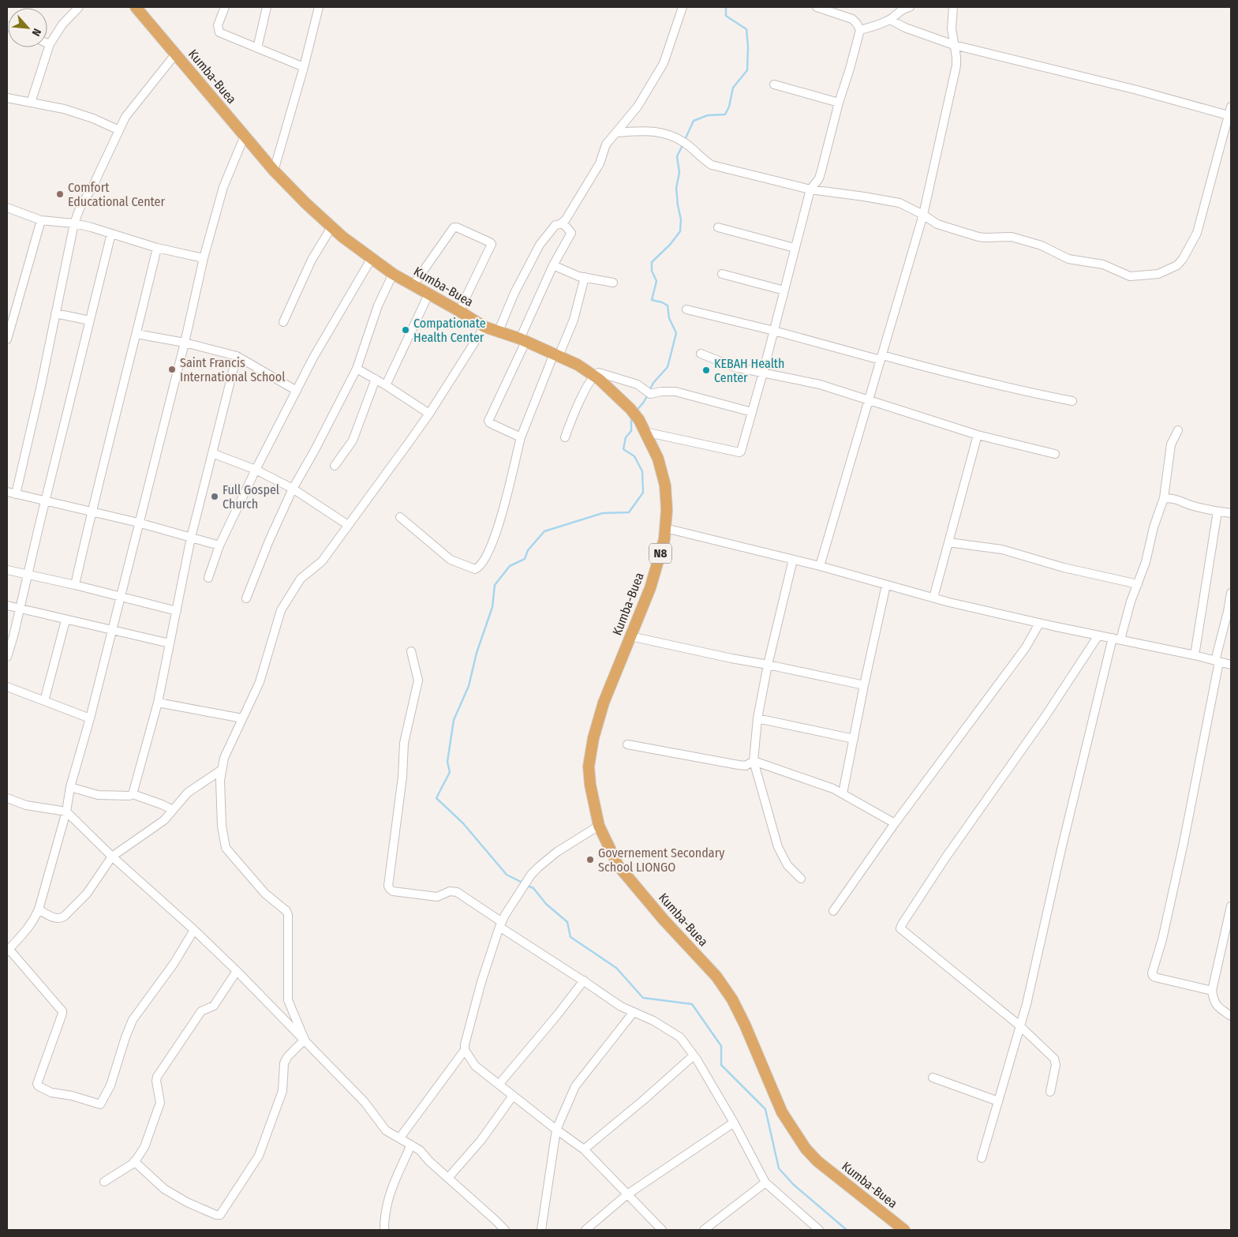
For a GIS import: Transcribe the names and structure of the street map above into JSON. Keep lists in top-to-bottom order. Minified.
{"streets":{"highway":["Kumba-Buea","N8"]},"places":["Comfort Educational Center","Compationate Health Center","Saint Francis International School","KEBAH Health Center","Full Gospel Church","Governement Secondary School LIONGO"],"north":"bottom right"}
